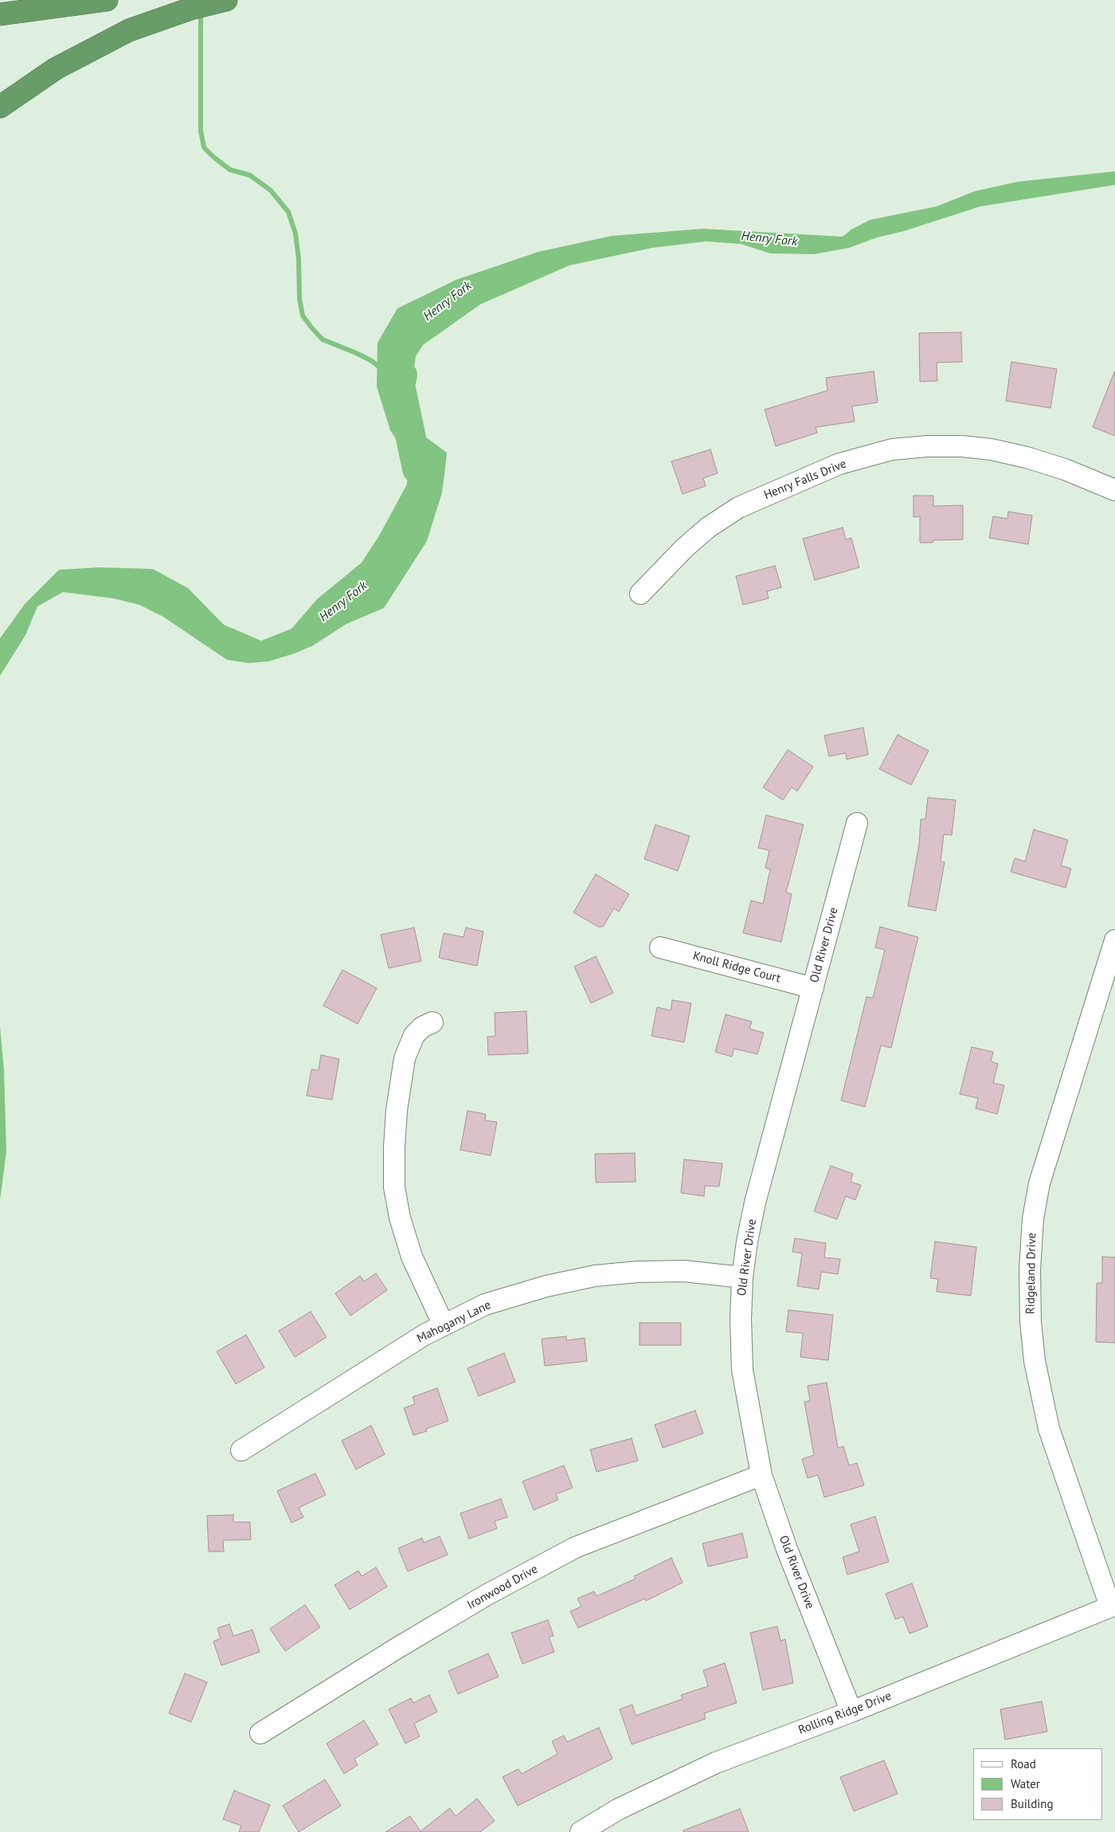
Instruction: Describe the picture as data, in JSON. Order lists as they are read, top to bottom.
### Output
{
  "streets": {
    "street": [
      "Henry Falls Drive",
      "Old River Drive",
      "Knoll Ridge Court",
      "Ridgeland Drive",
      "Mahogany Lane",
      "Ironwood Drive",
      "Rolling Ridge Drive"
    ]
  },
  "crossings": [
    ["Old River Drive", "Knoll Ridge Court"],
    ["Old River Drive", "Mahogany Lane"],
    ["Old River Drive", "Ironwood Drive"],
    ["Old River Drive", "Rolling Ridge Drive"],
    ["Ridgeland Drive", "Rolling Ridge Drive"]
  ],
  "water": ["Henry Fork"],
  "legend": ["Road", "Water", "Building"]
}
